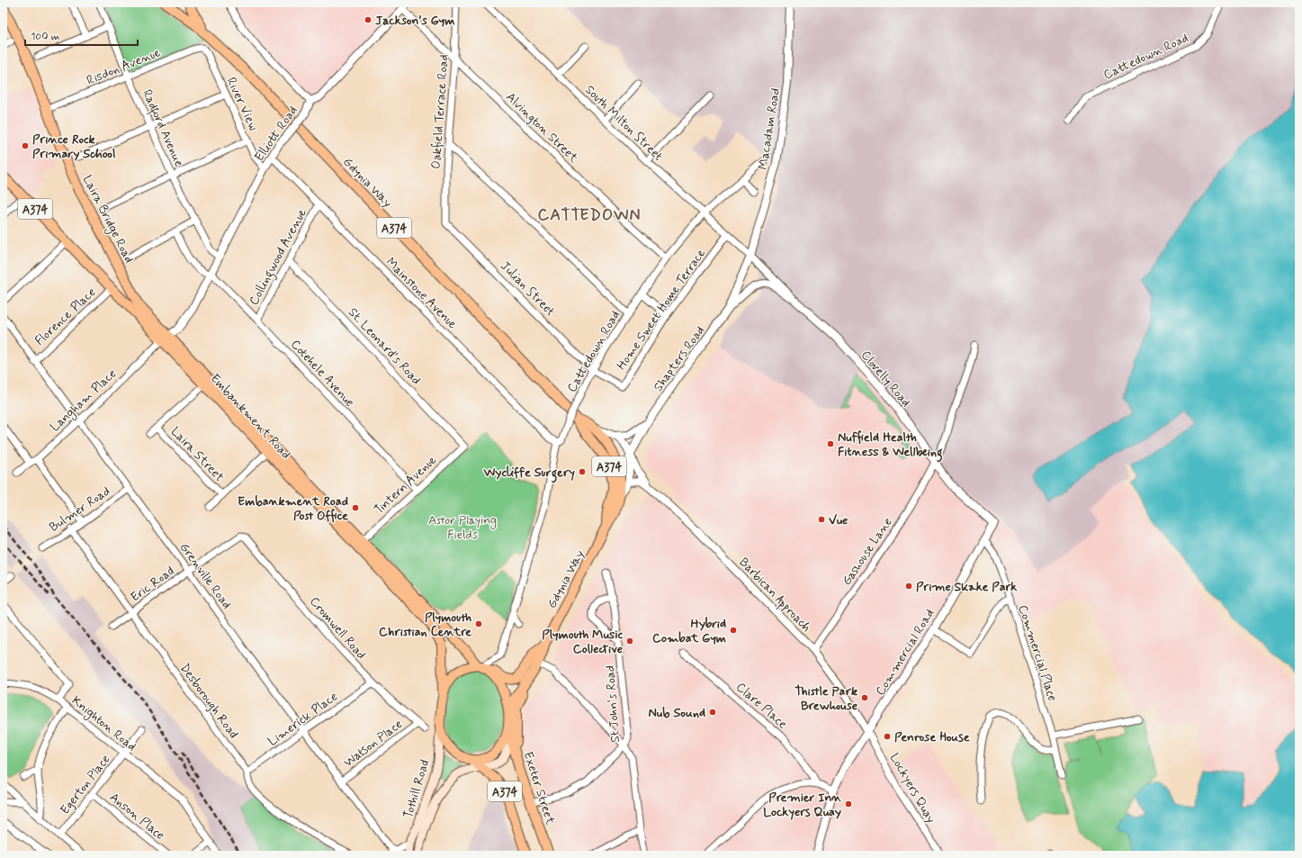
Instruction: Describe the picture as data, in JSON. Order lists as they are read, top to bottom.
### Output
{
  "streets": {
    "main road": [
      "Gdynia Way",
      "A374",
      "Laira Bridge Road",
      "Embankment Road",
      "Exeter Street",
      "Tothill Road"
    ],
    "street": [
      "Cattedown Road",
      "Risdon Avenue",
      "River View",
      "Oakfield Terrace Road",
      "South Milton Street",
      "Alvington Street",
      "Radford Avenue",
      "Macadam Road",
      "Elliott Road",
      "Collingwood Avenue",
      "Julian Street",
      "Mainstone Avenue",
      "Home Sweet Home Terrace",
      "Florence Place",
      "St. Leonard's Road",
      "Shapters Road",
      "Cotehele Avenue",
      "Clovelly Road",
      "Langham Place",
      "Laira Street",
      "Tintern Avenue",
      "Bulmer Road",
      "Gashouse Lane",
      "Grenville Road",
      "Eric Road",
      "Barbican Approach",
      "Cromwell Road",
      "Commercial Road",
      "Commercial Place",
      "Desborough Road",
      "St John's Road",
      "Clare Place",
      "Limerick Place",
      "Knighton Road",
      "Watson Place",
      "Egerton Place",
      "Lockyers Quay",
      "Anson Place"
    ]
  },
  "crossings": [
    ["Cattedown Road", "South Milton Street"],
    ["Cattedown Road", "Alvington Street"],
    ["Cattedown Road", "Gdynia Way"],
    ["Cattedown Road", "A374"],
    ["Cattedown Road", "Julian Street"],
    ["Cattedown Road", "Mainstone Avenue"],
    ["Cattedown Road", "Home Sweet Home Terrace"],
    ["Cattedown Road", "Embankment Road"],
    ["Cattedown Road", "Exeter Street"],
    ["Cattedown Road", "Tothill Road"],
    ["Risdon Avenue", "River View"],
    ["Risdon Avenue", "Radford Avenue"],
    ["River View", "Elliott Road"],
    ["Oakfield Terrace Road", "Alvington Street"],
    ["Oakfield Terrace Road", "Julian Street"],
    ["South Milton Street", "Macadam Road"],
    ["South Milton Street", "Home Sweet Home Terrace"],
    ["South Milton Street", "Shapters Road"],
    ["South Milton Street", "Clovelly Road"],
    ["Alvington Street", "Elliott Road"],
    ["Radford Avenue", "Elliott Road"],
    ["Macadam Road", "Shapters Road"],
    ["Macadam Road", "Clovelly Road"],
    ["Elliott Road", "Mainstone Avenue"],
    ["Elliott Road", "Cotehele Avenue"],
    ["Elliott Road", "Langham Place"],
    ["Elliott Road", "Embankment Road"],
    ["Gdynia Way", "A374"],
    ["Gdynia Way", "Embankment Road"],
    ["Gdynia Way", "Barbican Approach"],
    ["Gdynia Way", "Exeter Street"],
    ["Gdynia Way", "Tothill Road"],
    ["A374", "Laira Bridge Road"],
    ["A374", "Embankment Road"],
    ["A374", "Exeter Street"],
    ["A374", "Tothill Road"],
    ["Laira Bridge Road", "Embankment Road"],
    ["Collingwood Avenue", "Mainstone Avenue"],
    ["Collingwood Avenue", "St. Leonard's Road"],
    ["Collingwood Avenue", "Cotehele Avenue"],
    ["Julian Street", "Home Sweet Home Terrace"],
    ["Florence Place", "Embankment Road"],
    ["Florence Place", "Grenville Road"],
    ["St. Leonard's Road", "Tintern Avenue"],
    ["Shapters Road", "Clovelly Road"],
    ["Shapters Road", "Barbican Approach"],
    ["Cotehele Avenue", "Tintern Avenue"],
    ["Clovelly Road", "Gashouse Lane"],
    ["Clovelly Road", "Commercial Road"],
    ["Langham Place", "Embankment Road"],
    ["Langham Place", "Grenville Road"],
    ["Embankment Road", "Tintern Avenue"],
    ["Embankment Road", "Exeter Street"],
    ["Embankment Road", "Tothill Road"],
    ["Bulmer Road", "Grenville Road"],
    ["Bulmer Road", "Desborough Road"],
    ["Gashouse Lane", "Barbican Approach"],
    ["Grenville Road", "Eric Road"],
    ["Grenville Road", "Limerick Place"],
    ["Grenville Road", "Watson Place"],
    ["Eric Road", "Cromwell Road"],
    ["Eric Road", "Desborough Road"],
    ["Barbican Approach", "Commercial Road"],
    ["Barbican Approach", "Lockyers Quay"],
    ["Cromwell Road", "Limerick Place"],
    ["Cromwell Road", "Watson Place"],
    ["Commercial Road", "Commercial Place"],
    ["Commercial Road", "Lockyers Quay"],
    ["Desborough Road", "Limerick Place"],
    ["Knighton Road", "Egerton Place"],
    ["Egerton Place", "Anson Place"],
    ["Exeter Street", "Tothill Road"]
  ],
  "districts": ["CATTEDOWN"],
  "parks": ["Astor Playing Fields"],
  "places": [
    "Jackson's Gym",
    "Prince Rock Primary School",
    "Nuffield Health Fitness & Wellbeing",
    "Wycliffe Surgery",
    "Embankment Road Post Office",
    "Vue",
    "Prime Skake Park",
    "Plymouth Christian Centre",
    "Hybrid Combat Gym",
    "Plymouth Music Collective",
    "Thistle Park Brewhouse",
    "Nub Sound",
    "Penrose House",
    "Premier Inn Lockyers Quay"
  ],
  "scale_bar": "100 m"
}
